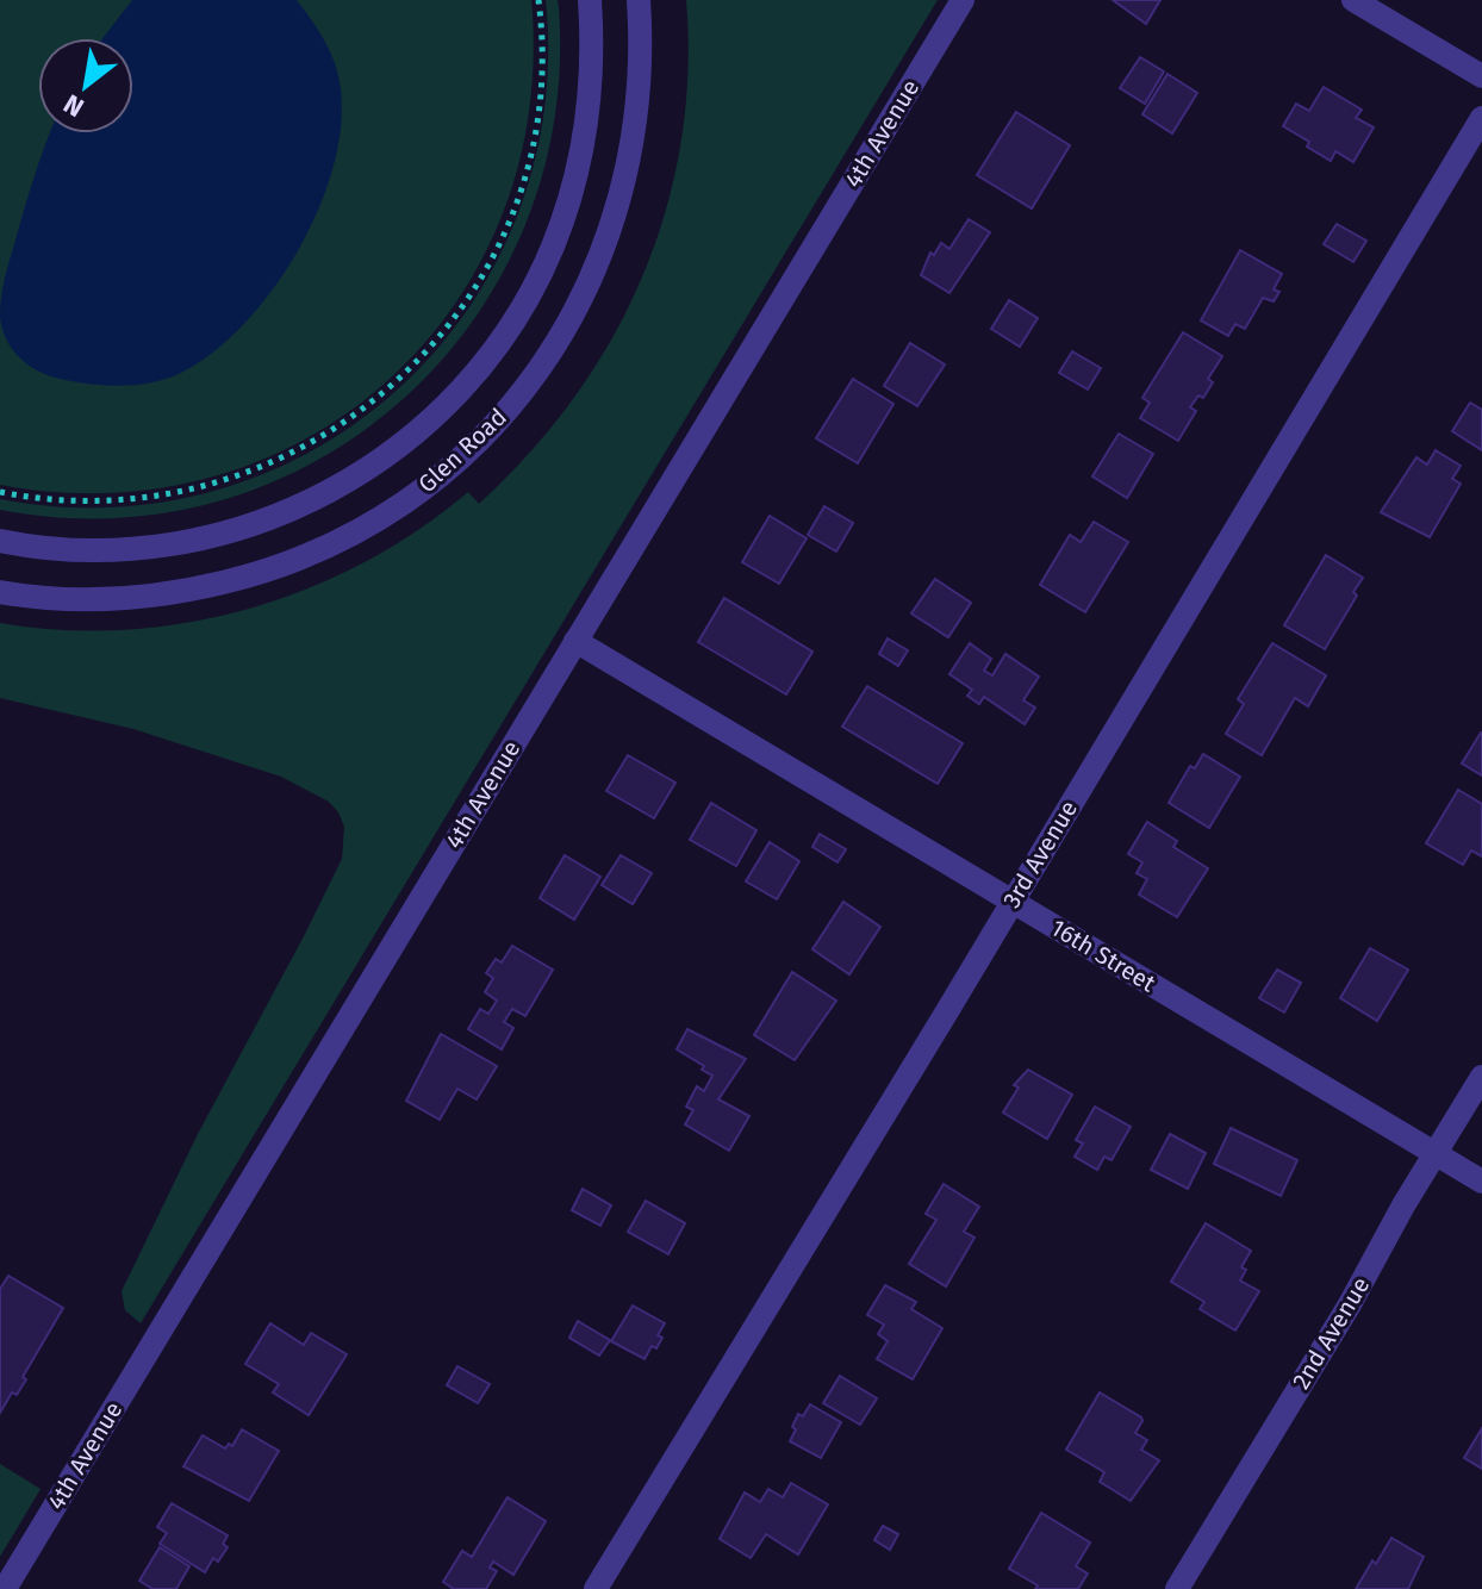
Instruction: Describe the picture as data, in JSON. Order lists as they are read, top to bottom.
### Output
{
  "streets": {
    "street": [
      "4th Avenue",
      "Glen Road",
      "3rd Avenue",
      "16th Street",
      "2nd Avenue"
    ]
  },
  "crossings": [
    ["4th Avenue", "16th Street"],
    ["3rd Avenue", "16th Street"],
    ["16th Street", "2nd Avenue"]
  ],
  "north": "bottom left"
}
